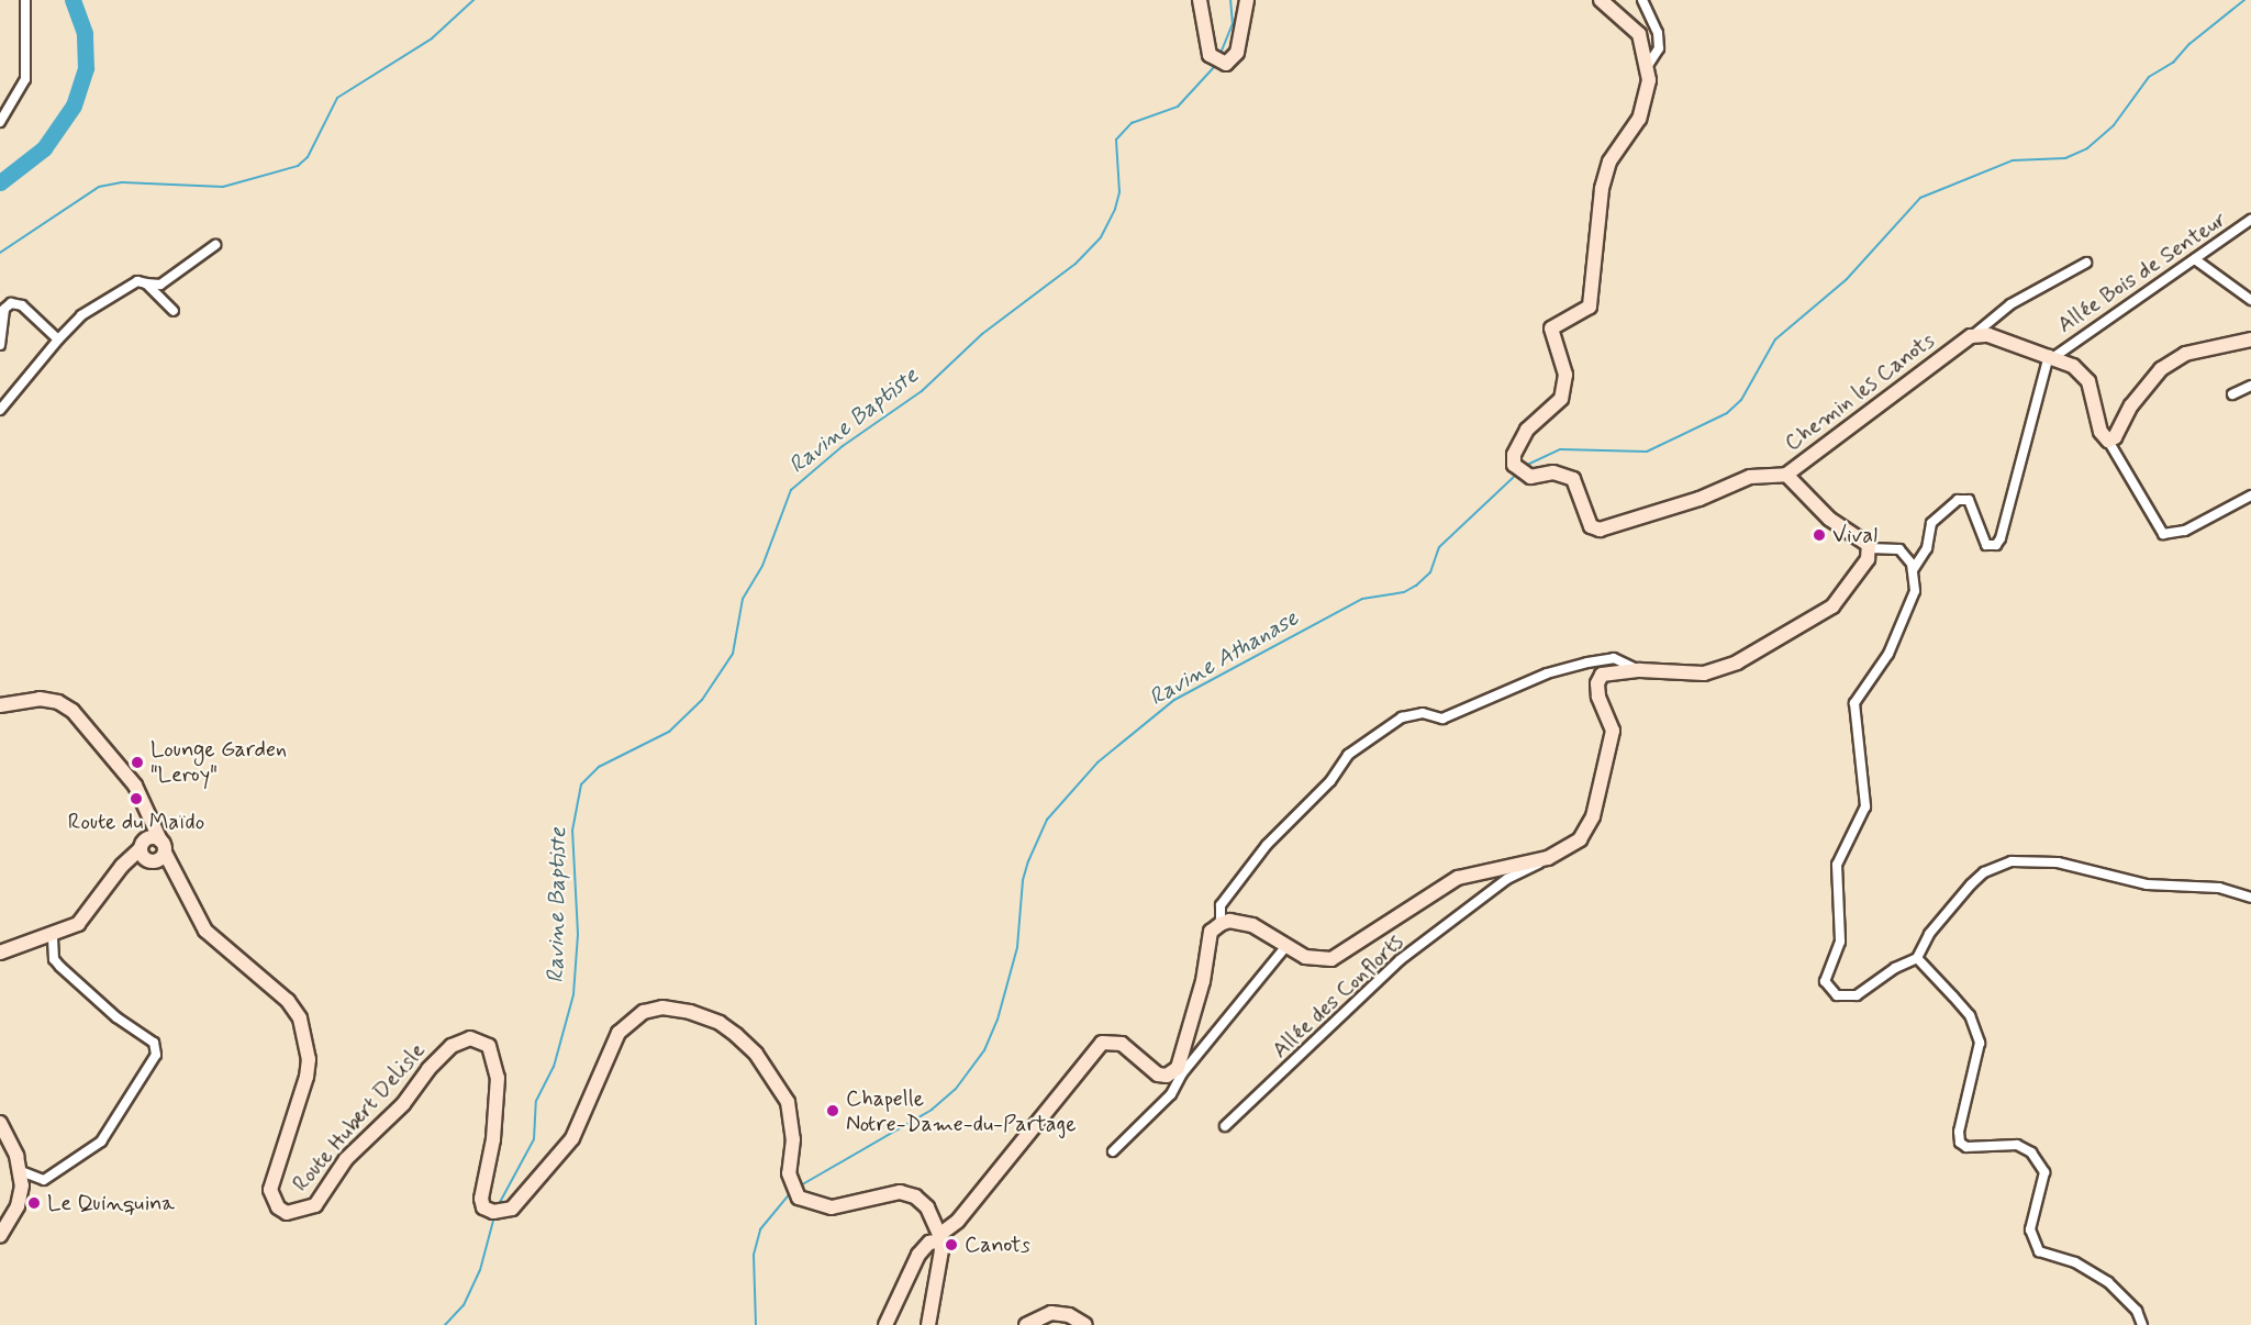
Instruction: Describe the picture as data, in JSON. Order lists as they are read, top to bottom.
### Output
{
  "streets": {
    "street": [
      "Allée Bois de Senteur",
      "Chemin les Canots",
      "Allée des Conflorts",
      "Route Hubert Delisle"
    ]
  },
  "water": ["Ravine Baptiste", "Ravine Athanase"],
  "places": [
    "Vival",
    "Lounge Garden \"Leroy\"",
    "Route du Maïdo",
    "Chapelle Notre-Dame-du-Partage",
    "Le Quinquina",
    "Canots"
  ]
}
